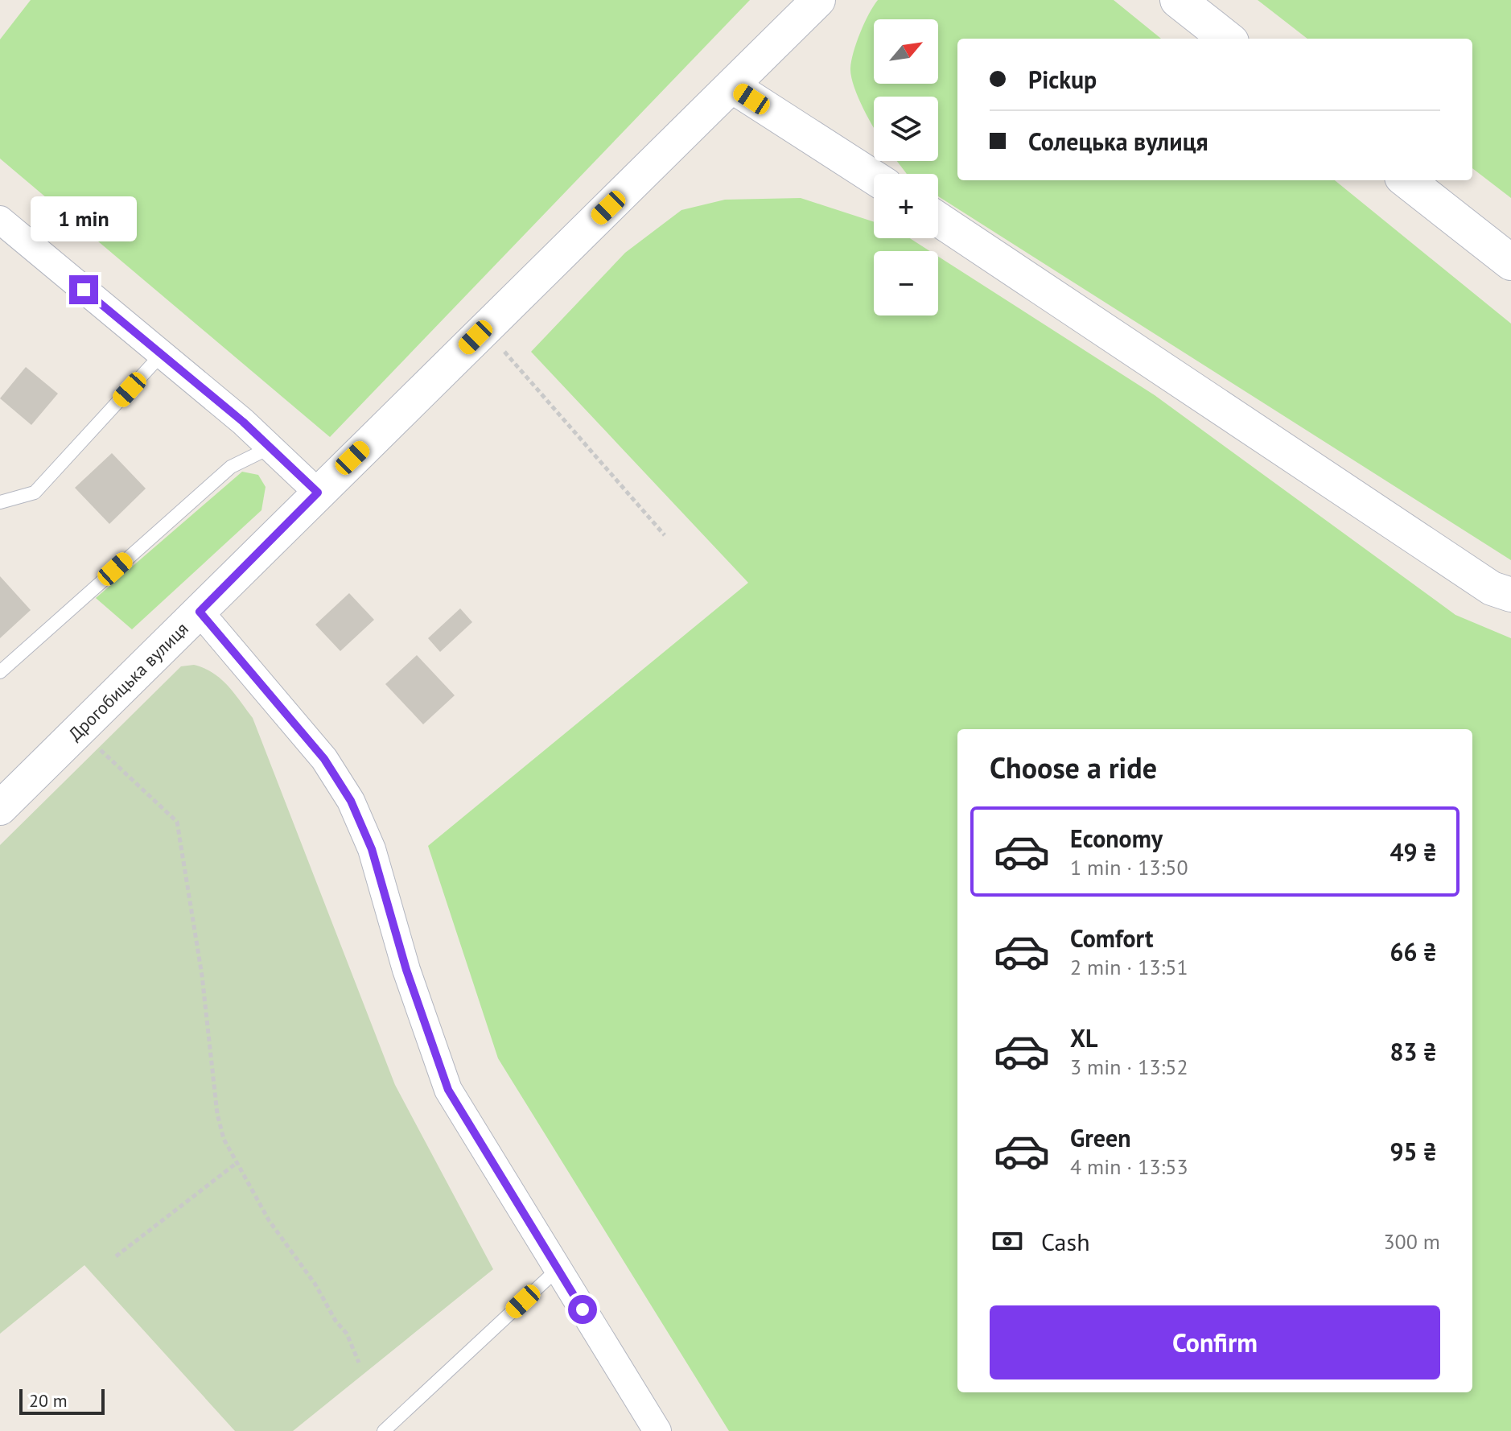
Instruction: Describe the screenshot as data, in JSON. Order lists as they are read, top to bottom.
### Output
{
  "streets": {
    "street": ["Дрогобицька вулиця"]
  },
  "scale_bar": "20 m",
  "north": "top right",
  "page": {
    "map_buttons": ["+", "−"],
    "banner": ["Pickup", "Солецька вулиця"],
    "bubble": "1 min",
    "heading": "Choose a ride",
    "list": [
      {
        "name": "Economy",
        "note": "1 min · 13:50",
        "value": "49 ₴"
      },
      {
        "name": "Comfort",
        "note": "2 min · 13:51",
        "value": "66 ₴"
      },
      {
        "name": "XL",
        "note": "3 min · 13:52",
        "value": "83 ₴"
      },
      {
        "name": "Green",
        "note": "4 min · 13:53",
        "value": "95 ₴"
      }
    ],
    "pay": ["Cash", "300 m"],
    "buttons": "Confirm",
    "scale": "20 m"
  }
}
